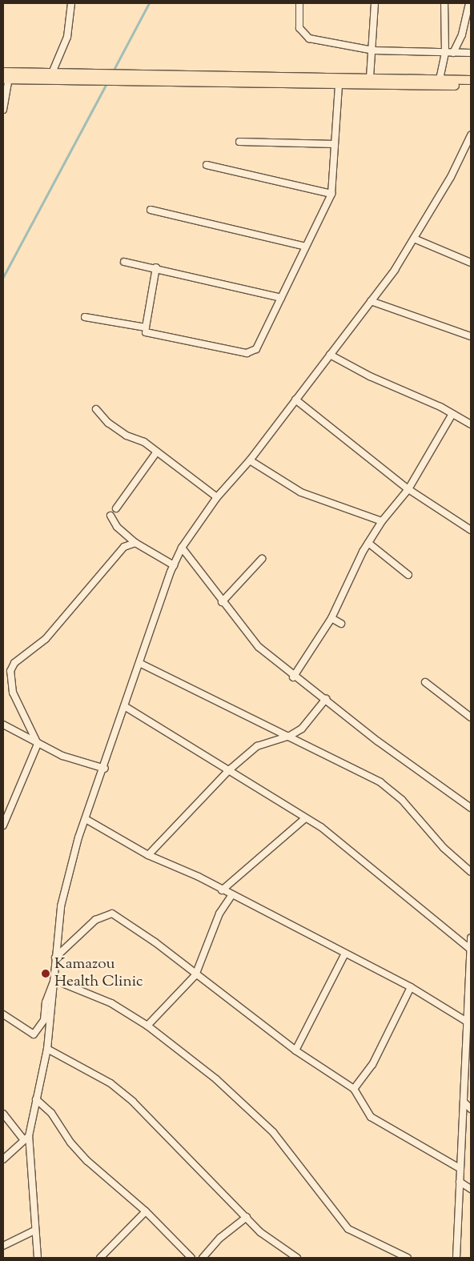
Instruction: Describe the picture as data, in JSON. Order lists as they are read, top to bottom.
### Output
{
  "places": ["Kamazou Health Clinic"]
}
